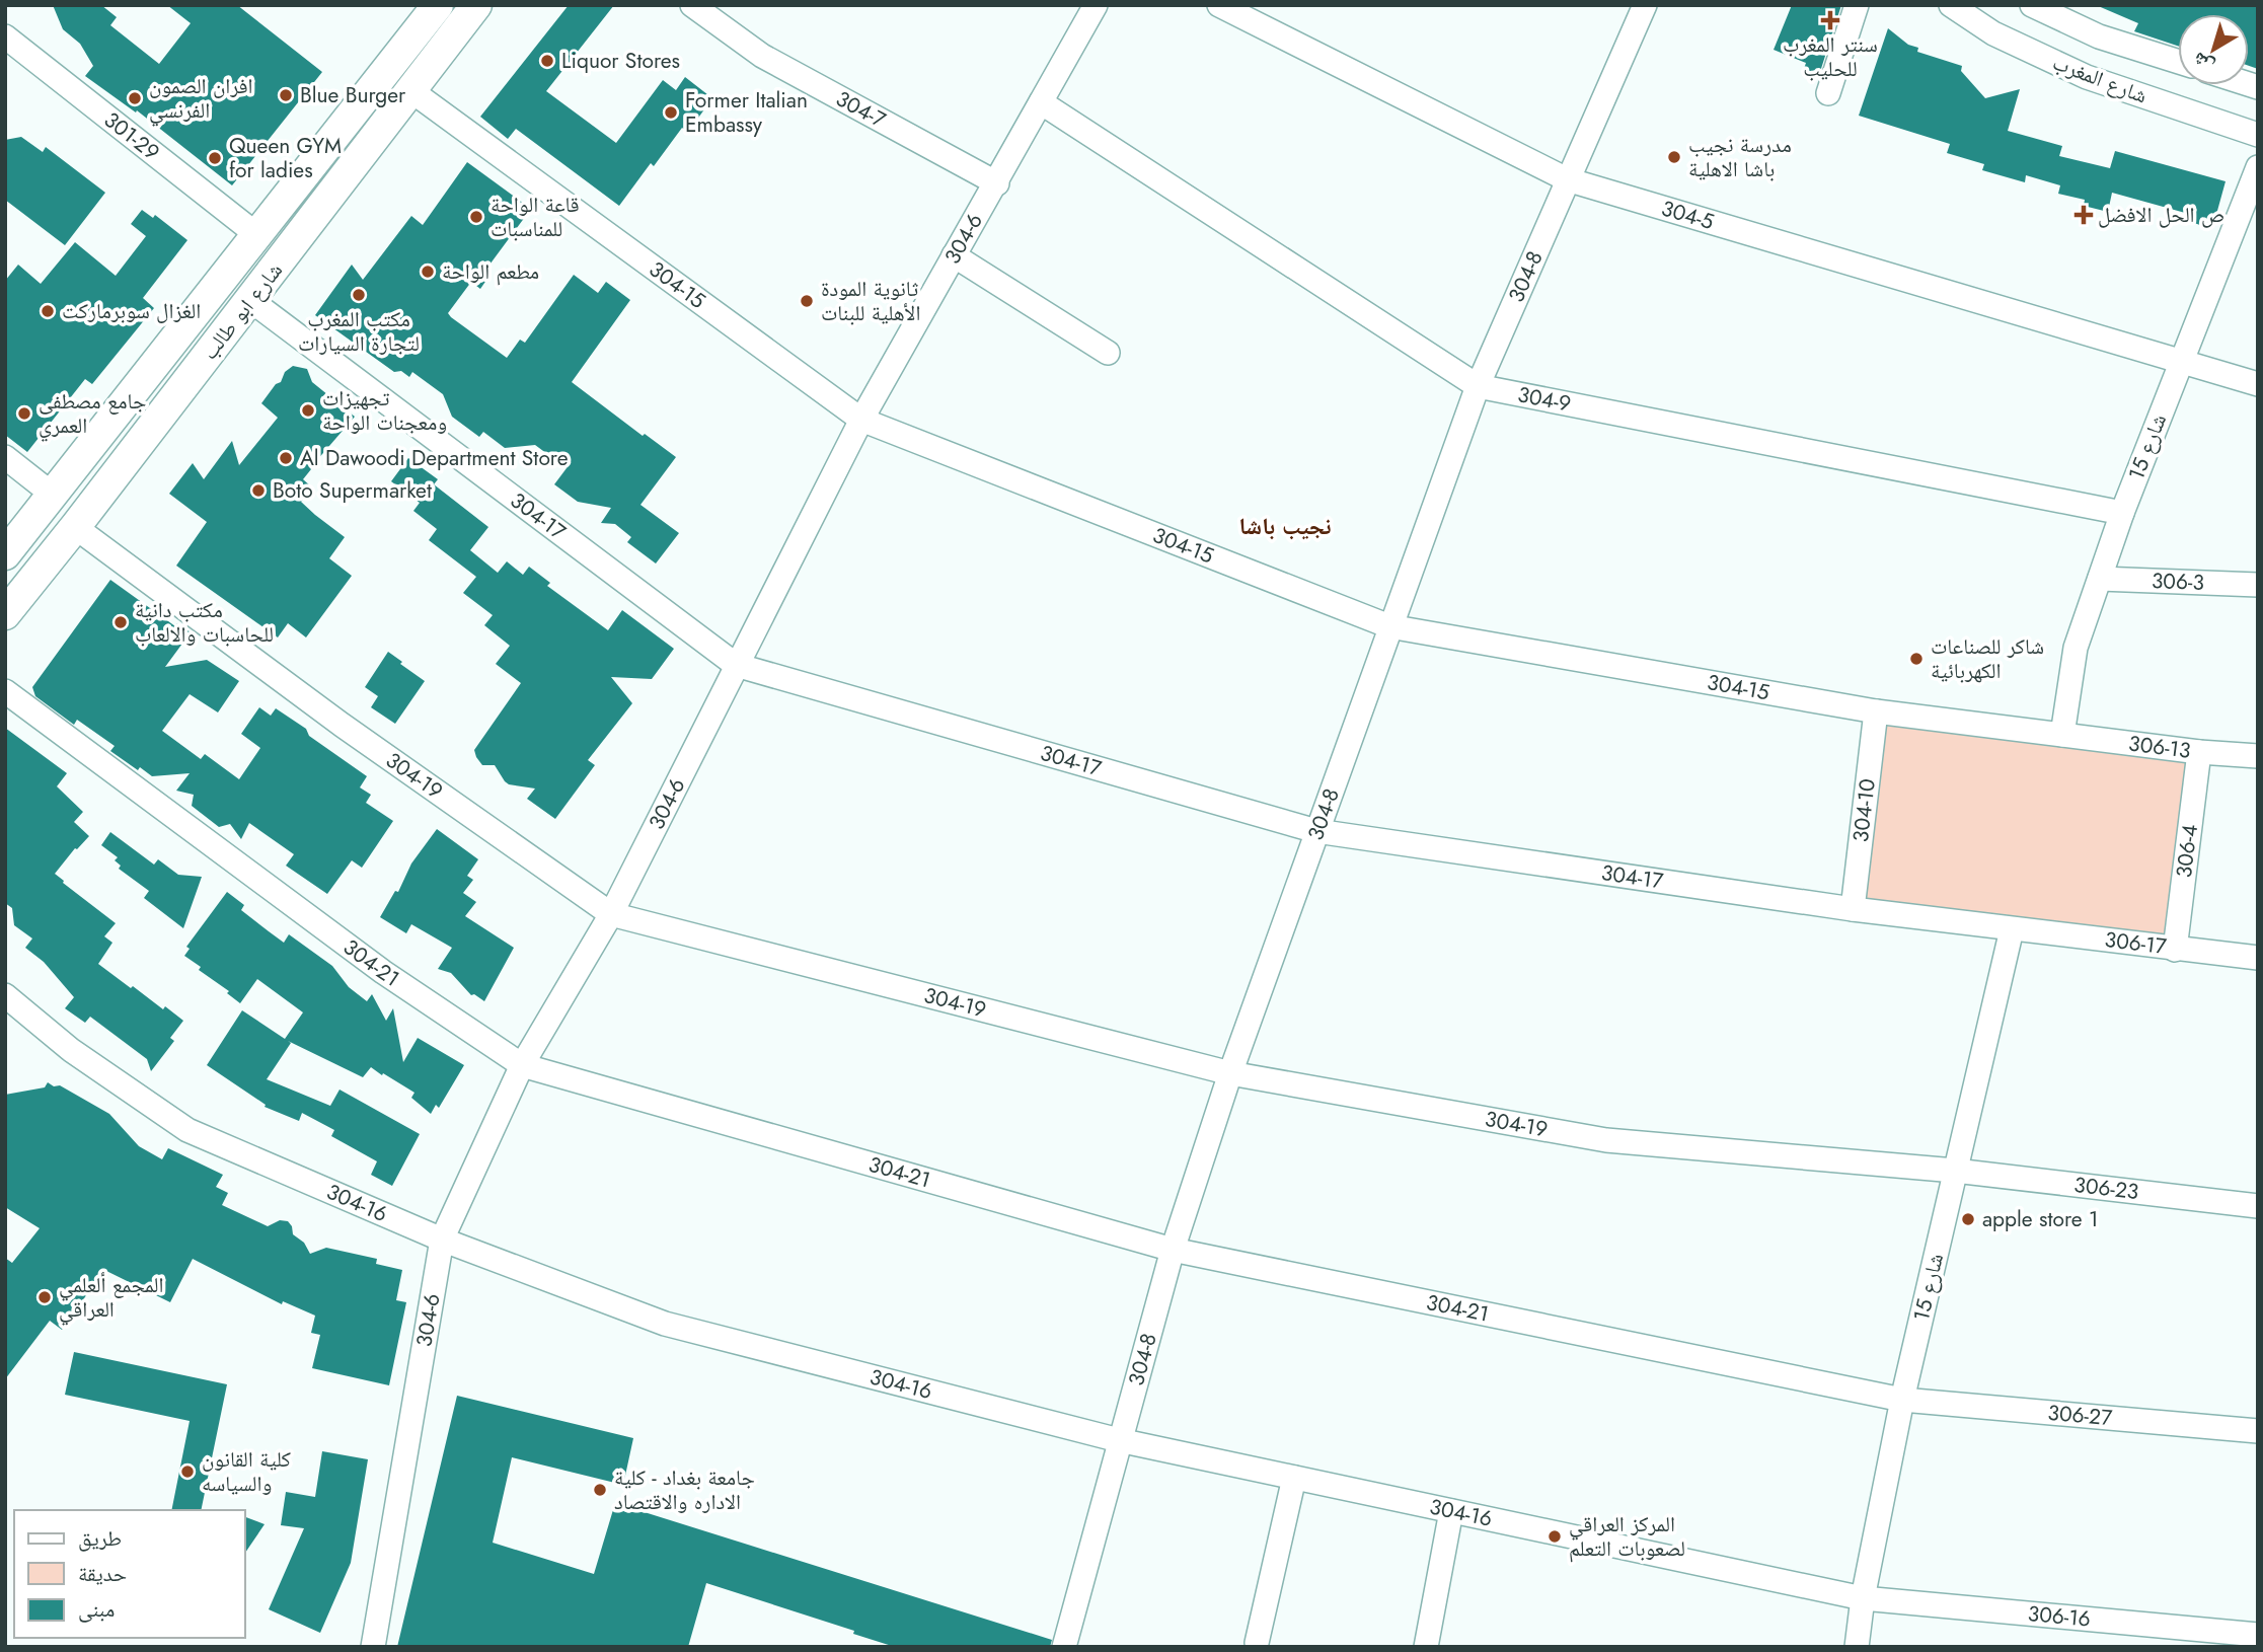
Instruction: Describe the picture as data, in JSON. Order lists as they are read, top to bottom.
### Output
{
  "streets": {
    "main road": ["شارع ابو طالب"],
    "street": [
      "شارع المغرب",
      "304-7",
      "301-29",
      "304-5",
      "304-6",
      "304-8",
      "304-15",
      "304-9",
      "شارع 15",
      "304-17",
      "306-3",
      "306-13",
      "304-19",
      "304-10",
      "306-4",
      "306-17",
      "304-21",
      "306-23",
      "304-16",
      "306-27",
      "306-16"
    ]
  },
  "crossings": [
    ["304-7", "304-6"],
    ["301-29", "شارع ابو طالب"],
    ["304-5", "304-8"],
    ["304-5", "شارع 15"],
    ["304-6", "304-15"],
    ["304-6", "304-9"],
    ["304-6", "304-17"],
    ["304-6", "304-19"],
    ["304-6", "304-21"],
    ["304-6", "304-16"],
    ["304-8", "304-15"],
    ["304-8", "304-9"],
    ["304-8", "304-17"],
    ["304-8", "304-19"],
    ["304-8", "304-21"],
    ["304-8", "304-16"],
    ["304-15", "شارع ابو طالب"],
    ["304-15", "شارع 15"],
    ["304-15", "306-13"],
    ["304-15", "304-10"],
    ["شارع ابو طالب", "304-17"],
    ["شارع ابو طالب", "304-19"],
    ["304-9", "شارع 15"],
    ["شارع 15", "304-17"],
    ["شارع 15", "306-3"],
    ["شارع 15", "306-13"],
    ["شارع 15", "304-19"],
    ["شارع 15", "306-17"],
    ["شارع 15", "304-21"],
    ["شارع 15", "306-23"],
    ["شارع 15", "304-16"],
    ["شارع 15", "306-27"],
    ["شارع 15", "306-16"],
    ["304-17", "304-10"],
    ["304-17", "306-17"],
    ["306-13", "306-4"],
    ["304-19", "306-23"],
    ["306-4", "306-17"],
    ["304-21", "306-27"],
    ["304-16", "306-16"]
  ],
  "districts": ["نجيب باشا"],
  "places": {
    "health": ["سنتر المغرب للحليب", "ص الحل الافضل"],
    "other": [
      "Liquor Stores",
      "Blue Burger",
      "افران الصمون الفرنسي",
      "Former Italian Embassy",
      "مدرسة نجيب باشا الاهلية",
      "Queen GYM for ladies",
      "قاعة الواحة للمناسبات",
      "مطعم الواحة",
      "مكتب المغرب لتجارة السيارات",
      "ثانوية المودة الأهلية للبنات",
      "الغزال سوبرماركت",
      "تجهيزات ومعجنات الواحة",
      "جامع مصطفى العمري",
      "Al Dawoodi Department Store",
      "Boto Supermarket",
      "مكتب دانية للحاسبات والالعاب",
      "شاكر للصناعات الكهربائية",
      "apple store 1",
      "المجمع ألعلمي العراقي",
      "كلية القانون والسياسه",
      "جامعة بغداد - كلية الاداره والاقتصاد",
      "المركز العراقي لصعوبات التعلم"
    ]
  },
  "legend": ["طريق", "حديقة", "مبنى"],
  "north": "bottom left"
}
